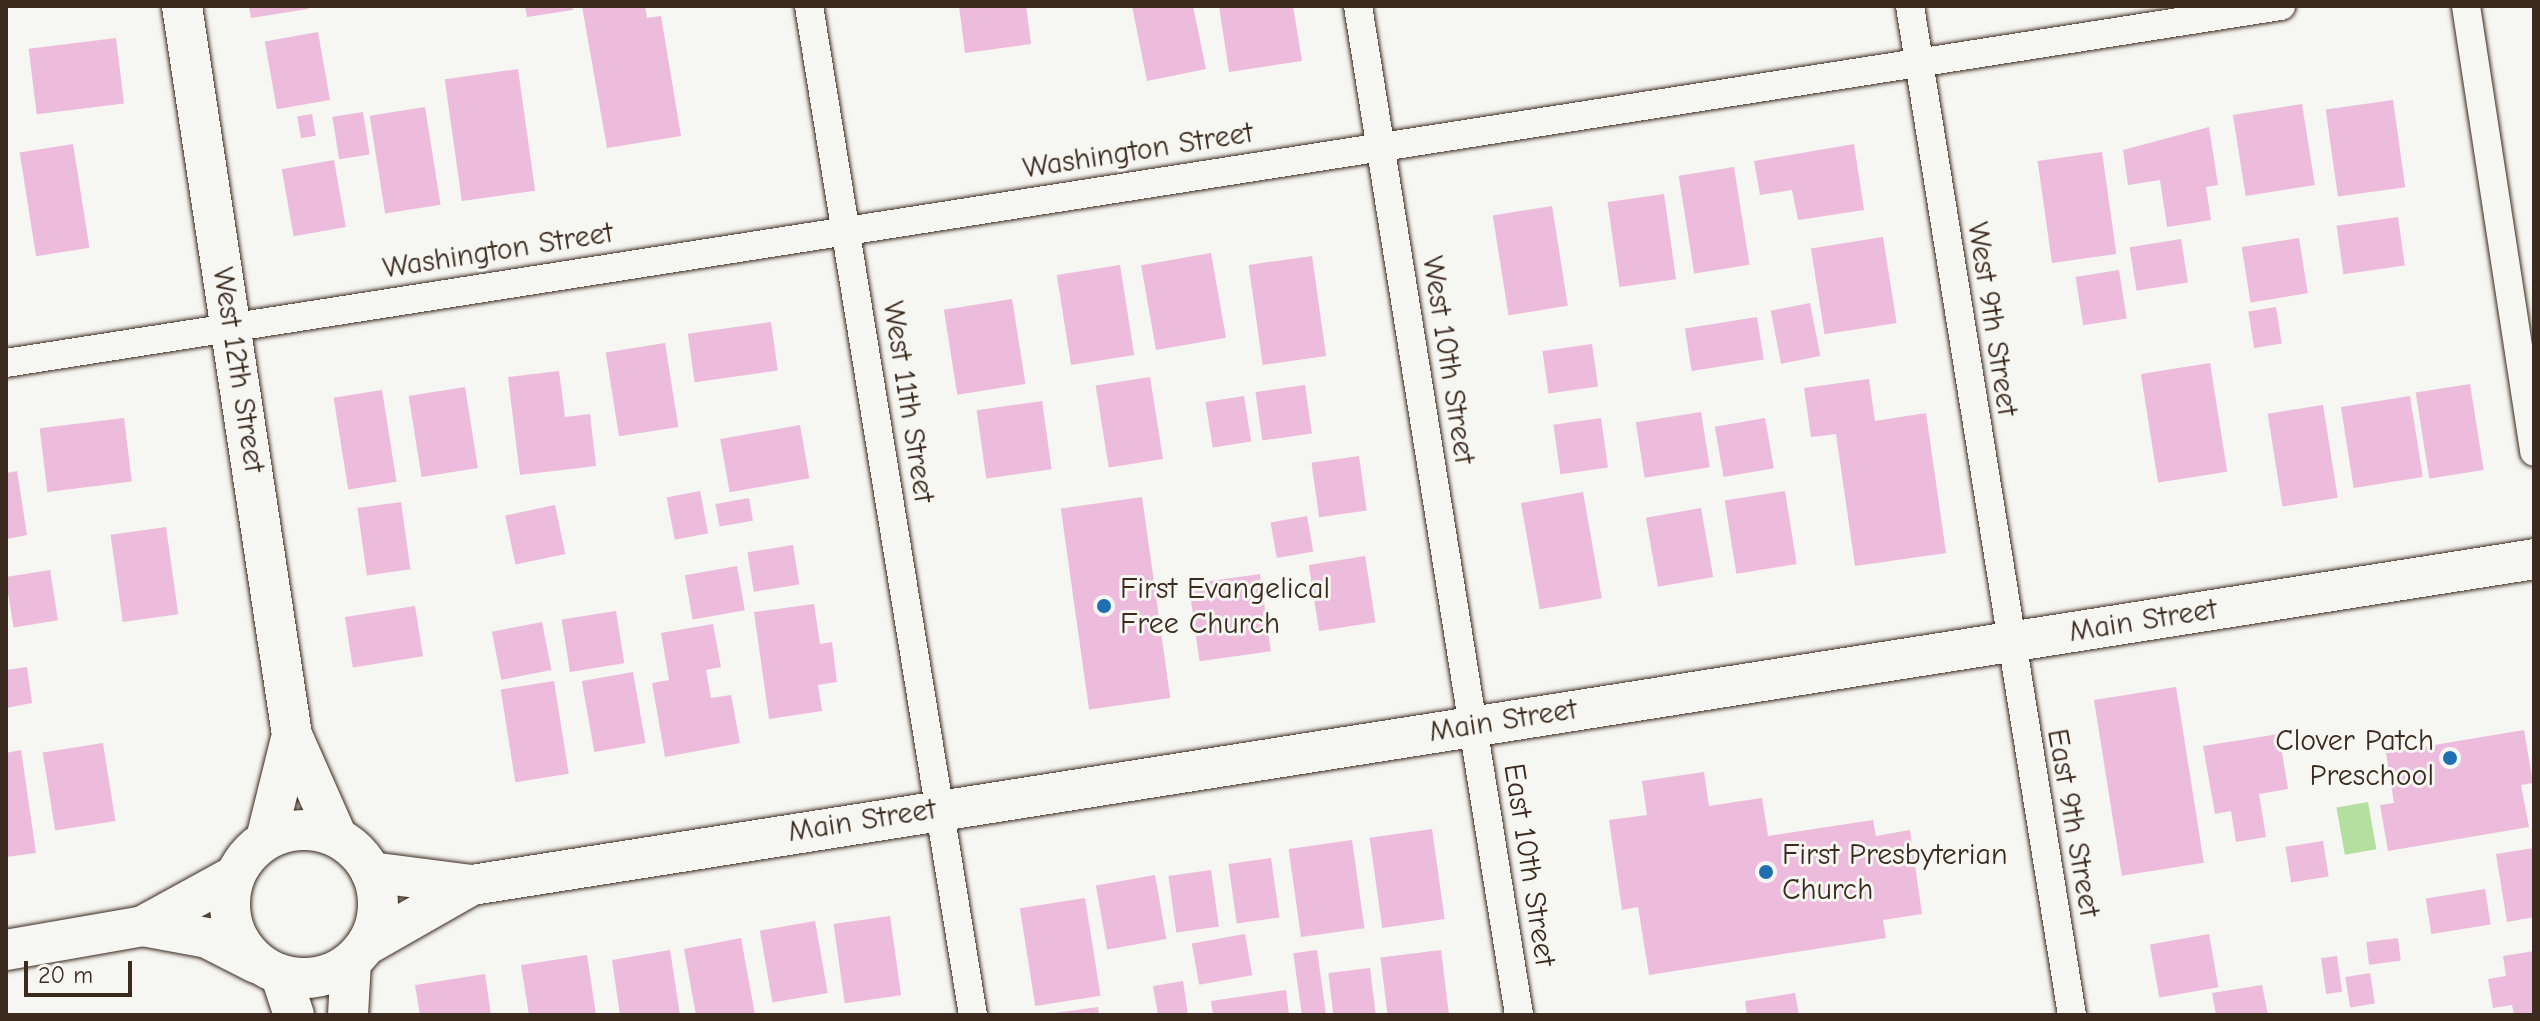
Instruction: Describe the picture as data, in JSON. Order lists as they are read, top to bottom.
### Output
{
  "streets": {
    "main road": ["West 12th Street", "Main Street"],
    "street": [
      "Washington Street",
      "West 9th Street",
      "West 10th Street",
      "West 11th Street",
      "East 9th Street",
      "East 10th Street"
    ]
  },
  "crossings": [
    ["Washington Street", "West 9th Street"],
    ["Washington Street", "West 10th Street"],
    ["Washington Street", "West 12th Street"],
    ["Washington Street", "West 11th Street"],
    ["West 9th Street", "Main Street"],
    ["West 9th Street", "East 9th Street"],
    ["West 10th Street", "Main Street"],
    ["West 10th Street", "East 10th Street"],
    ["West 12th Street", "Main Street"],
    ["West 11th Street", "Main Street"],
    ["Main Street", "East 9th Street"],
    ["Main Street", "East 10th Street"]
  ],
  "places": ["First Evangelical Free Church", "Clover Patch Preschool", "First Presbyterian Church"],
  "scale_bar": "20 m"
}
